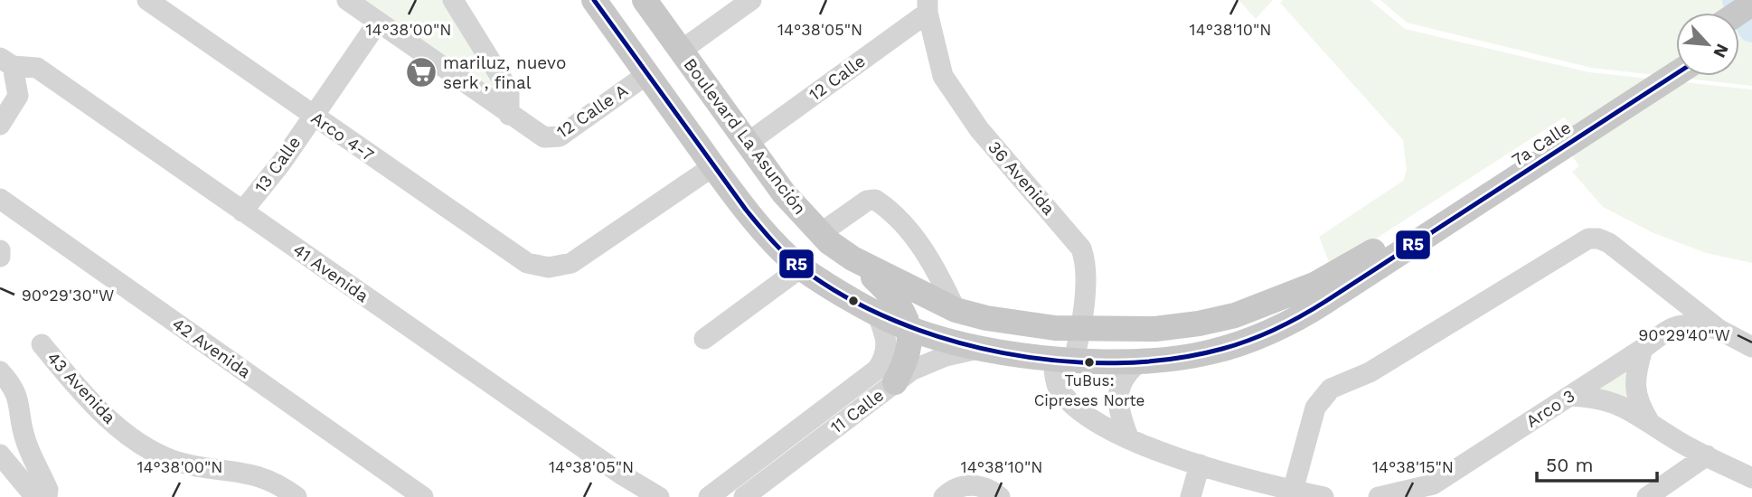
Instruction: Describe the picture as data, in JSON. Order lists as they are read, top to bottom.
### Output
{
  "streets": {
    "main road": ["Boulevard La Asunción", "7a Calle"],
    "street": [
      "12 Calle",
      "12 Calle A",
      "Arco 4-7",
      "13 Calle",
      "36 Avenida",
      "41 Avenida",
      "42 Avenida",
      "43 Avenida",
      "Arco 3",
      "11 Calle"
    ]
  },
  "crossings": [
    ["12 Calle", "Boulevard La Asunción"],
    ["12 Calle", "36 Avenida"],
    ["Arco 4-7", "13 Calle"],
    ["Boulevard La Asunción", "7a Calle"],
    ["Boulevard La Asunción", "36 Avenida"],
    ["13 Calle", "41 Avenida"]
  ],
  "places": {
    "supermarket": ["mariluz, nuevo serk , final"],
    "other": ["TuBus: Cipreses Norte"]
  },
  "lines": ["transit line R5"],
  "scale_bar": "50 m",
  "north": "bottom right",
  "coordinates": [
    "14°38'10\"N",
    "14°38'00\"N",
    "14°38'05\"N",
    "90°29'30\"W",
    "90°29'40\"W",
    "14°38'15\"N"
  ]
}
